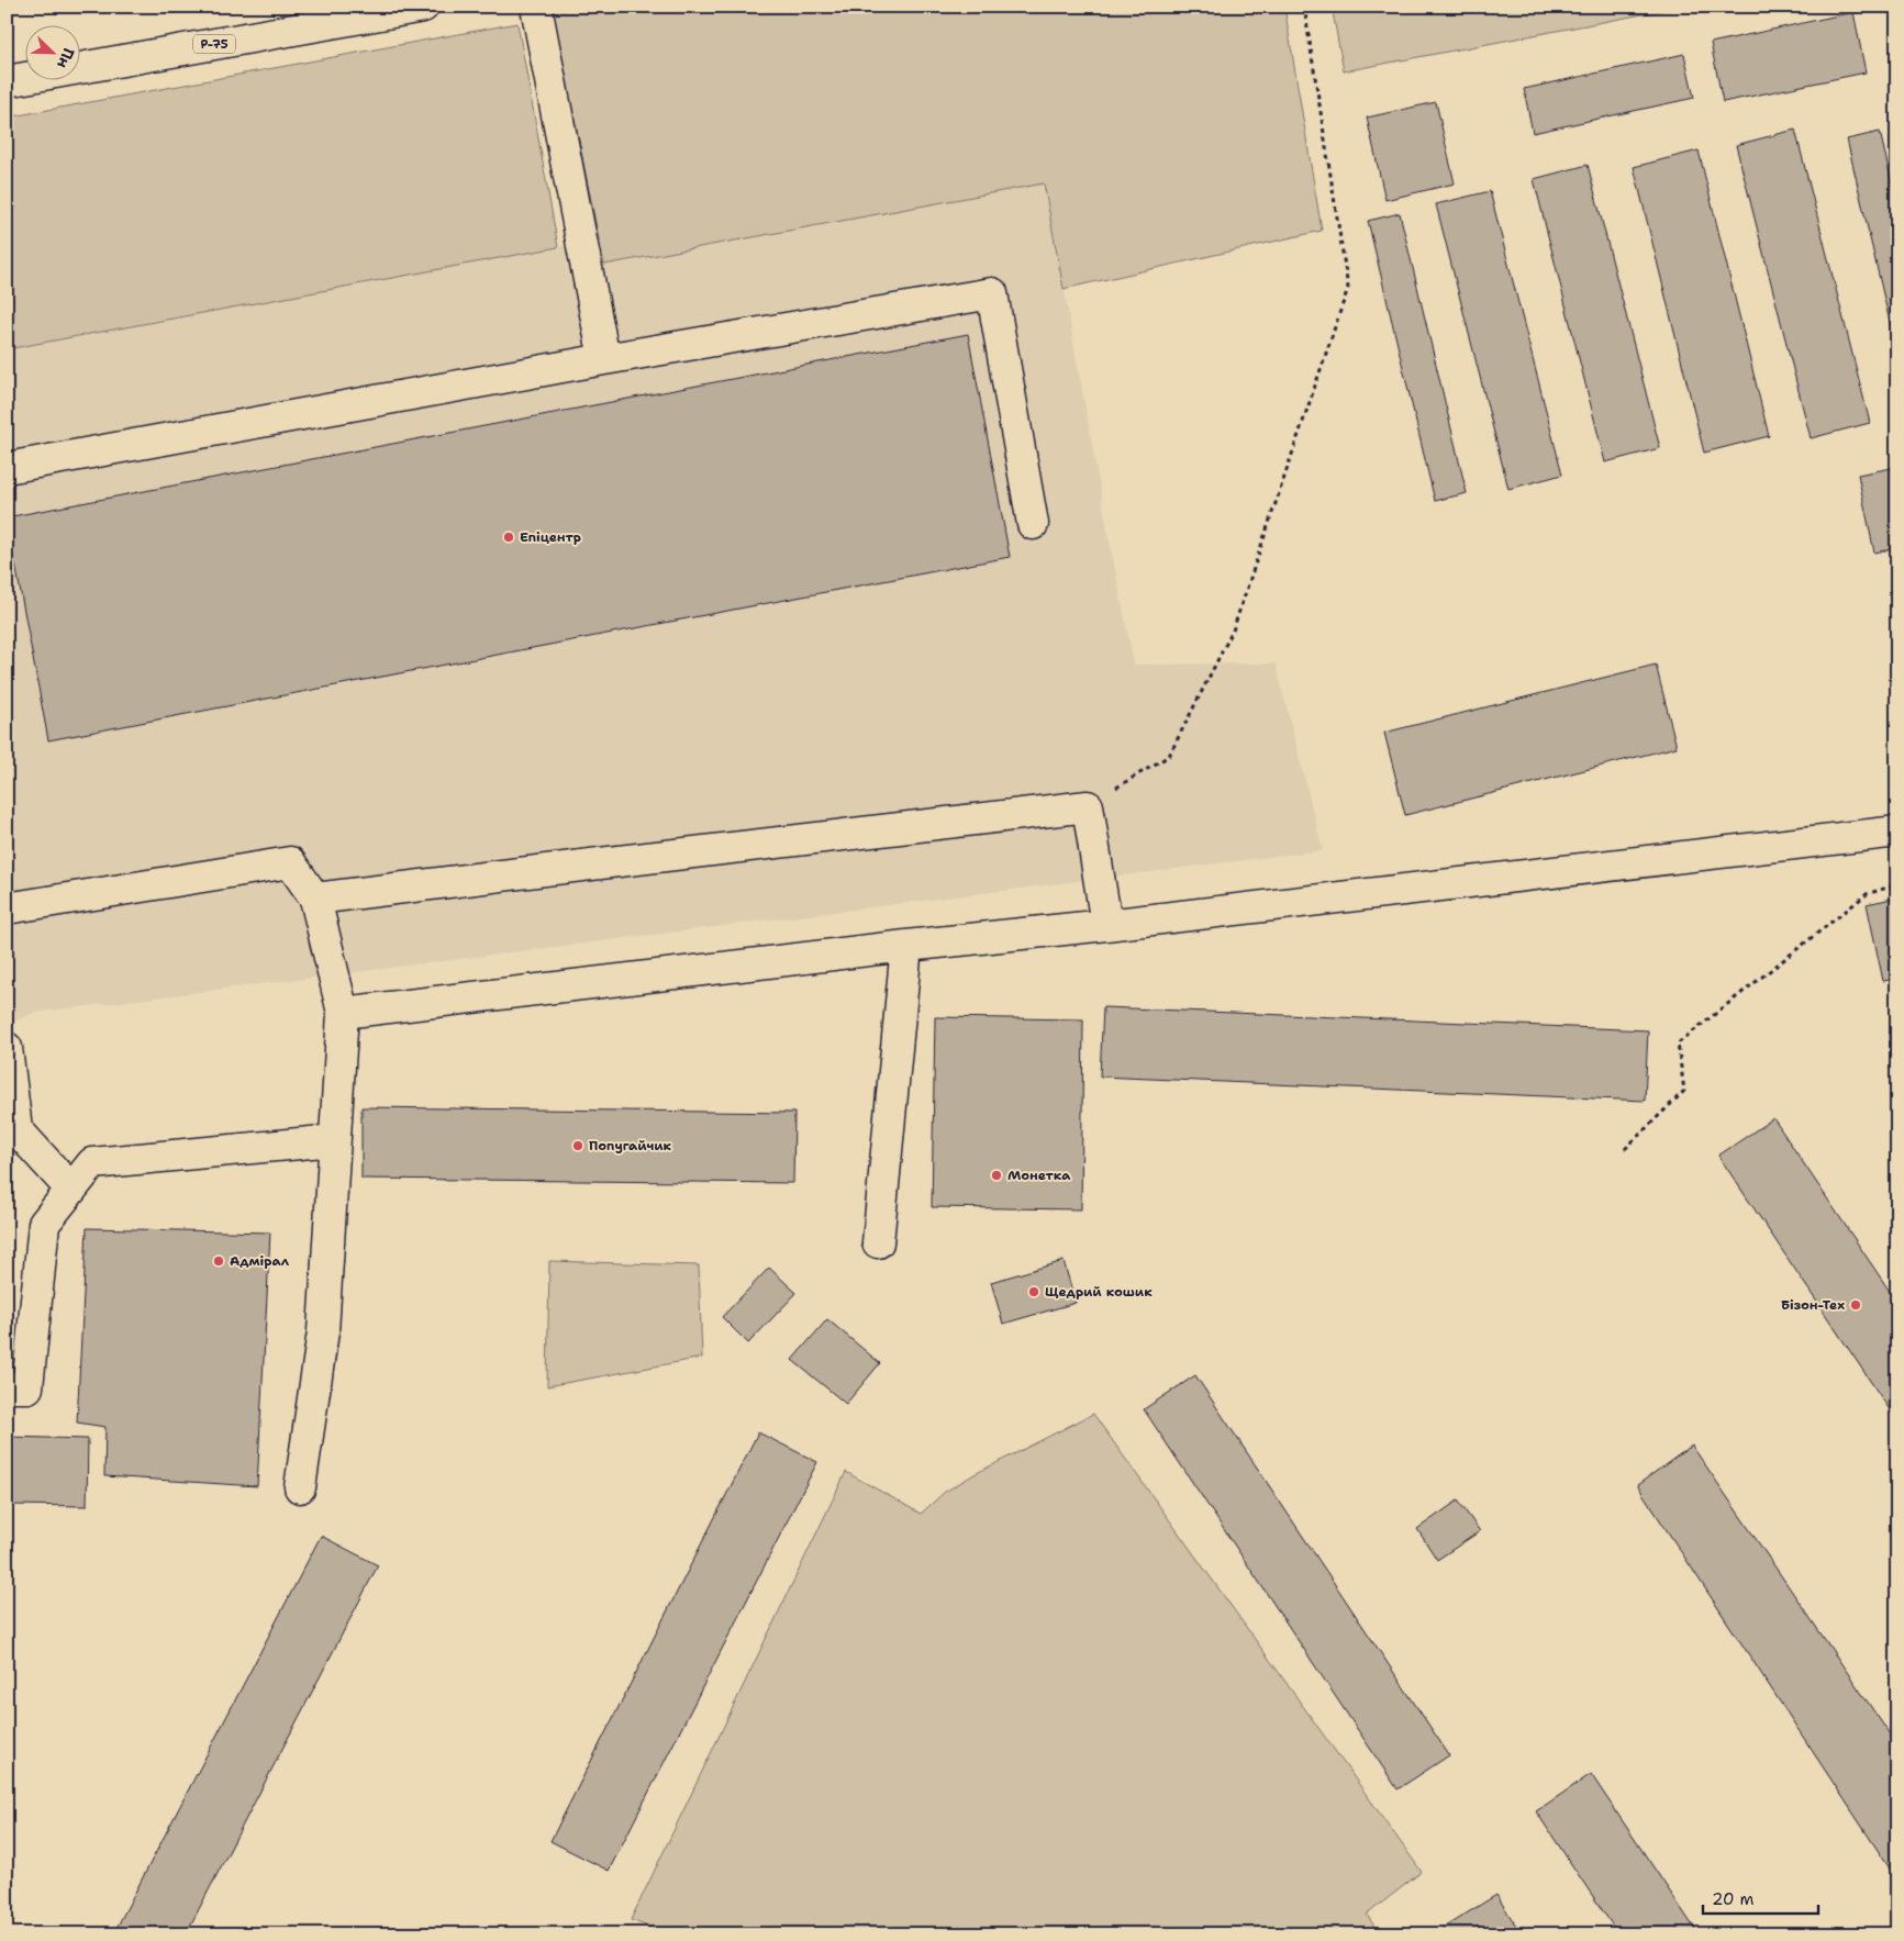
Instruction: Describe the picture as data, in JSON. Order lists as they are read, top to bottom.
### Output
{
  "streets": {
    "street": ["Р-75"]
  },
  "places": [
    "Епіцентр",
    "Попугайчик",
    "Монетка",
    "Адмірал",
    "Щедрий кошик",
    "Бізон-Тех"
  ],
  "scale_bar": "20 m",
  "north": "bottom right"
}
